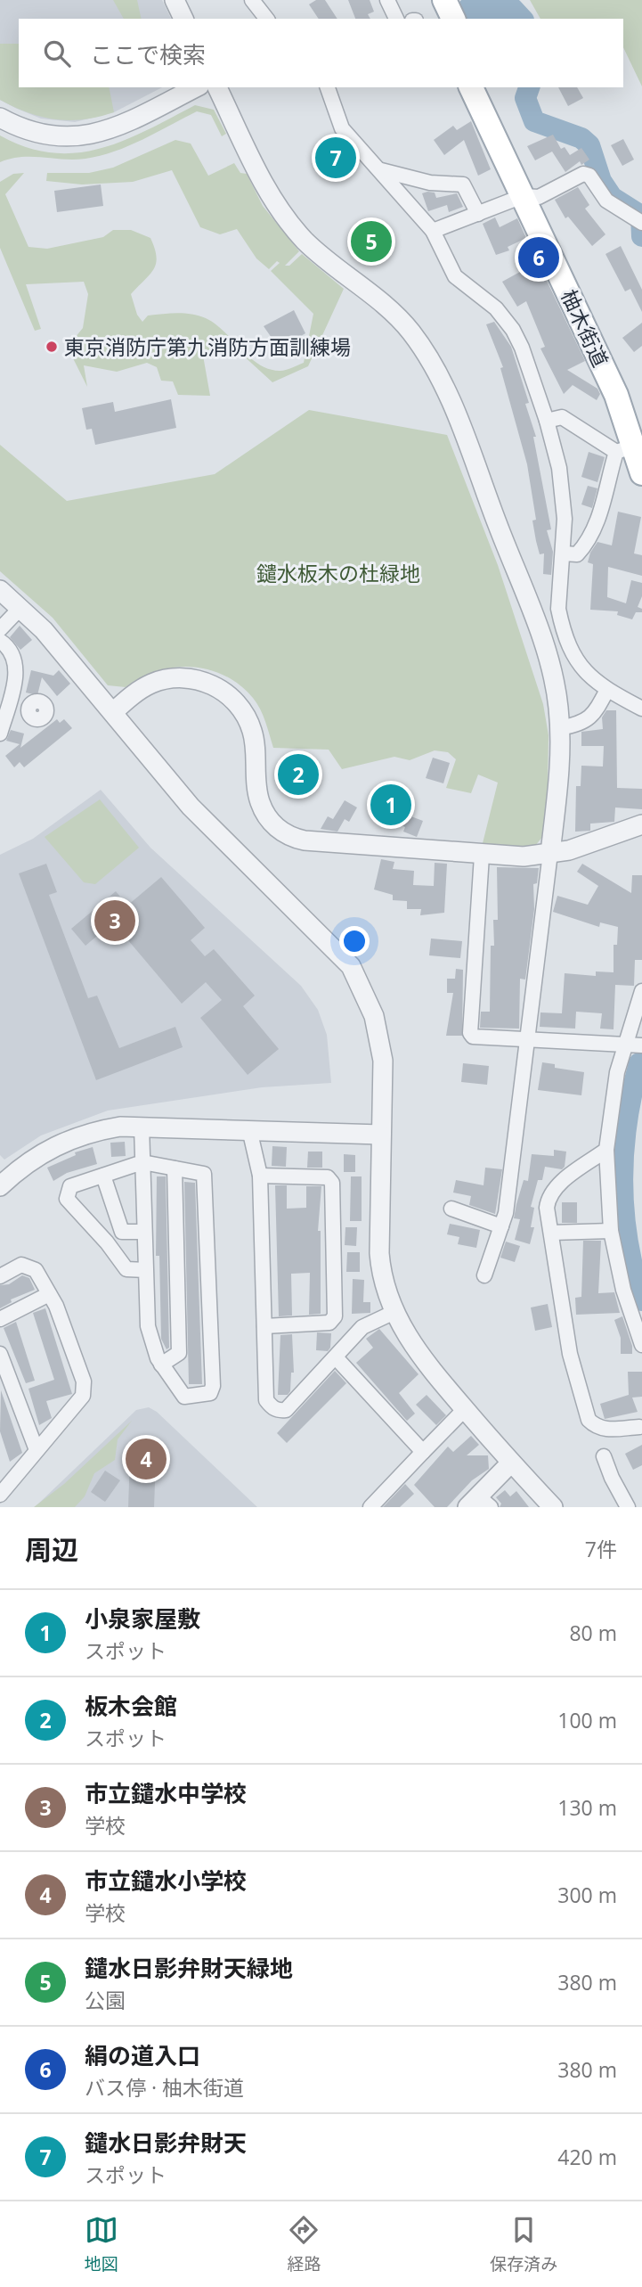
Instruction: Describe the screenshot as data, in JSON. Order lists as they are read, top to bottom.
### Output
{
  "streets": {
    "main road": ["柚木街道"]
  },
  "parks": ["鑓水板木の杜緑地"],
  "places": ["東京消防庁第九消防方面訓練場"],
  "page": {
    "search": "ここで検索",
    "pins": [
      "7",
      "5",
      "6",
      "2",
      "1",
      "3",
      "4"
    ],
    "heading": ["周辺", "7件"],
    "list": [
      {
        "mark": "1",
        "name": "小泉家屋敷",
        "note": "スポット",
        "value": "80 m"
      },
      {
        "mark": "2",
        "name": "板木会館",
        "note": "スポット",
        "value": "100 m"
      },
      {
        "mark": "3",
        "name": "市立鑓水中学校",
        "note": "学校",
        "value": "130 m"
      },
      {
        "mark": "4",
        "name": "市立鑓水小学校",
        "note": "学校",
        "value": "300 m"
      },
      {
        "mark": "5",
        "name": "鑓水日影弁財天緑地",
        "note": "公園",
        "value": "380 m"
      },
      {
        "mark": "6",
        "name": "絹の道入口",
        "note": "バス停 · 柚木街道",
        "value": "380 m"
      },
      {
        "mark": "7",
        "name": "鑓水日影弁財天",
        "note": "スポット",
        "value": "420 m"
      }
    ],
    "nav": ["地図", "経路", "保存済み"]
  }
}
